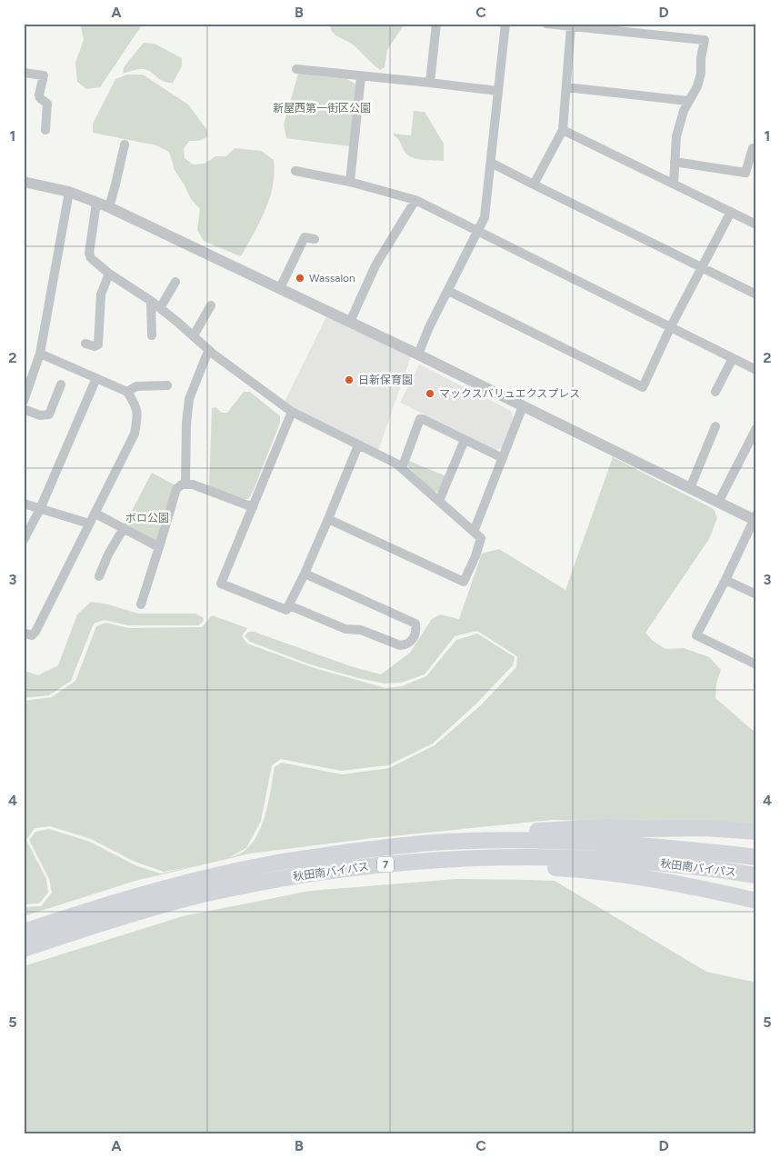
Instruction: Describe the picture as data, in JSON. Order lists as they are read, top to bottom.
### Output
{
  "streets": {
    "highway": ["7", "秋田南バイパス"]
  },
  "parks": ["新屋西第一街区公園", "ボロ公園"],
  "places": ["Wassalon", "日新保育園", "マックスバリュエクスプレス"],
  "grid": {
    "columns": [
      "A",
      "B",
      "C",
      "D"
    ],
    "rows": [
      "1",
      "2",
      "3",
      "4",
      "5"
    ]
  }
}
